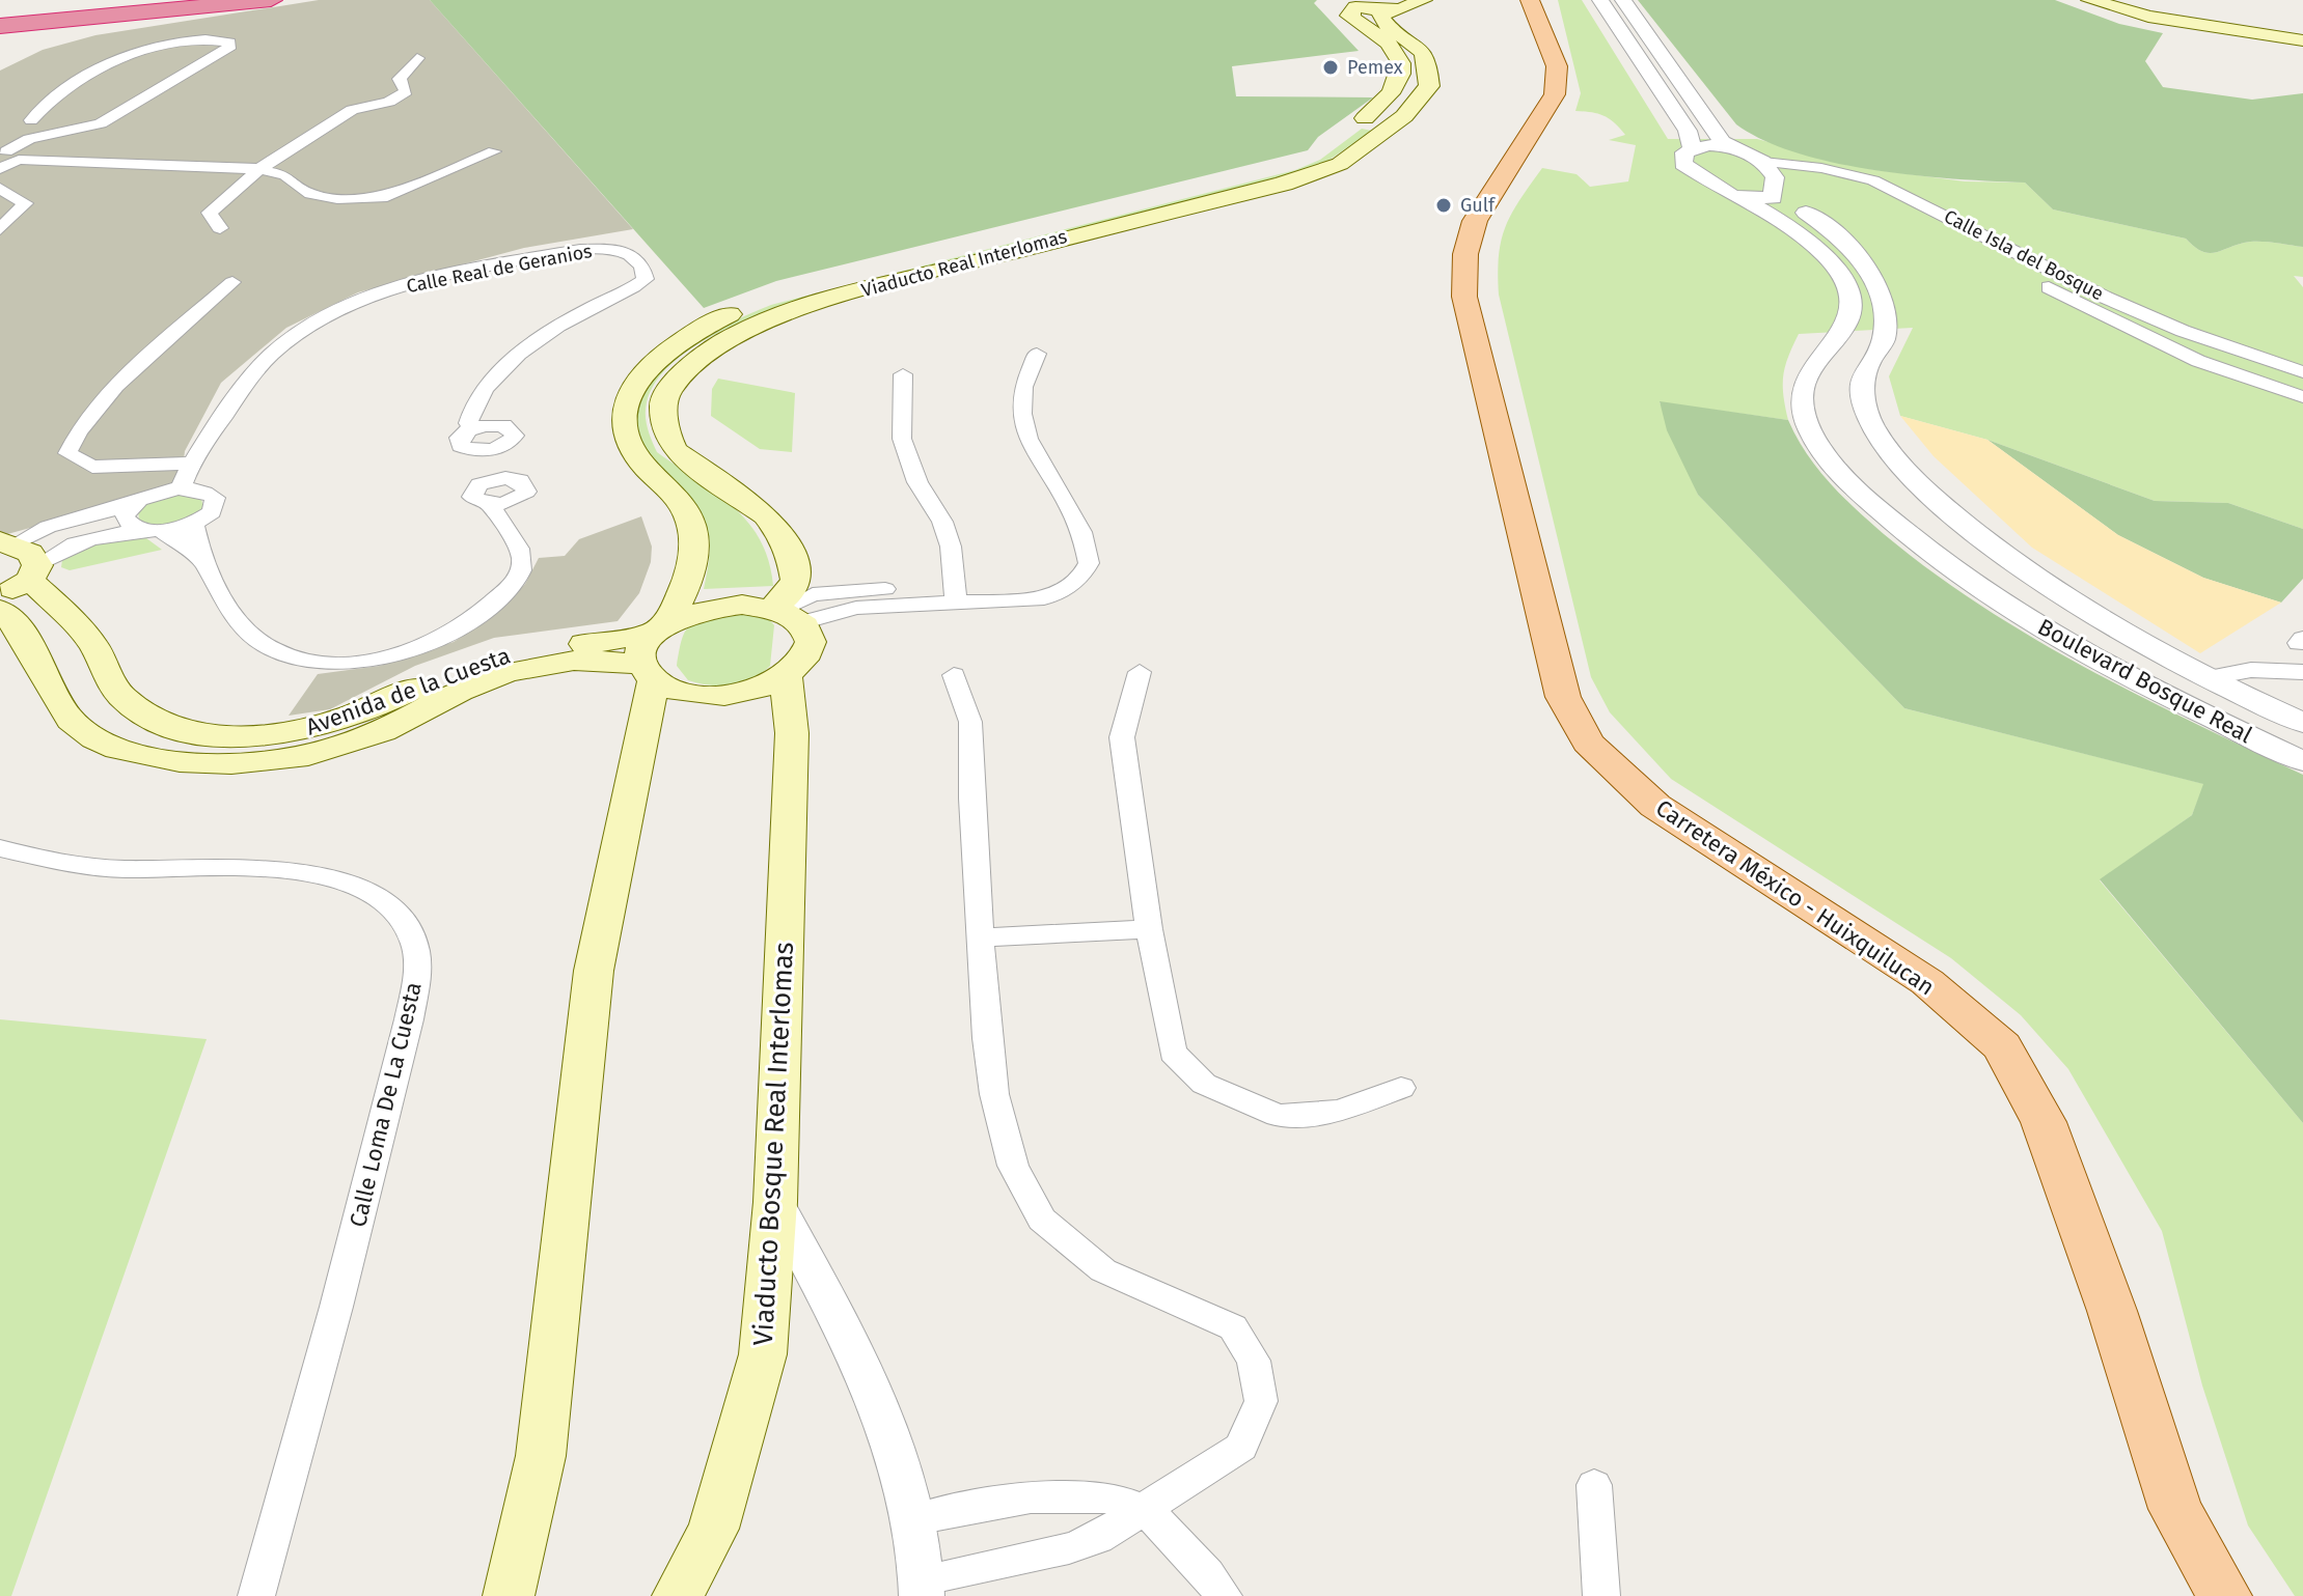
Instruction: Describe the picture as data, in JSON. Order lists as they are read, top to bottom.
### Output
{
  "streets": {
    "main road": [
      "Viaducto Real Interlomas",
      "Avenida de la Cuesta",
      "Carretera México - Huixquilucan",
      "Viaducto Bosque Real Interlomas"
    ],
    "street": [
      "Calle Isla del Bosque",
      "Calle Real de Geranios",
      "Boulevard Bosque Real",
      "Calle Loma De La Cuesta"
    ]
  },
  "crossings": [
    ["Calle Isla del Bosque", "Boulevard Bosque Real"],
    ["Viaducto Real Interlomas", "Avenida de la Cuesta"],
    ["Avenida de la Cuesta", "Viaducto Bosque Real Interlomas"]
  ],
  "places": ["Pemex", "Gulf"]
}
